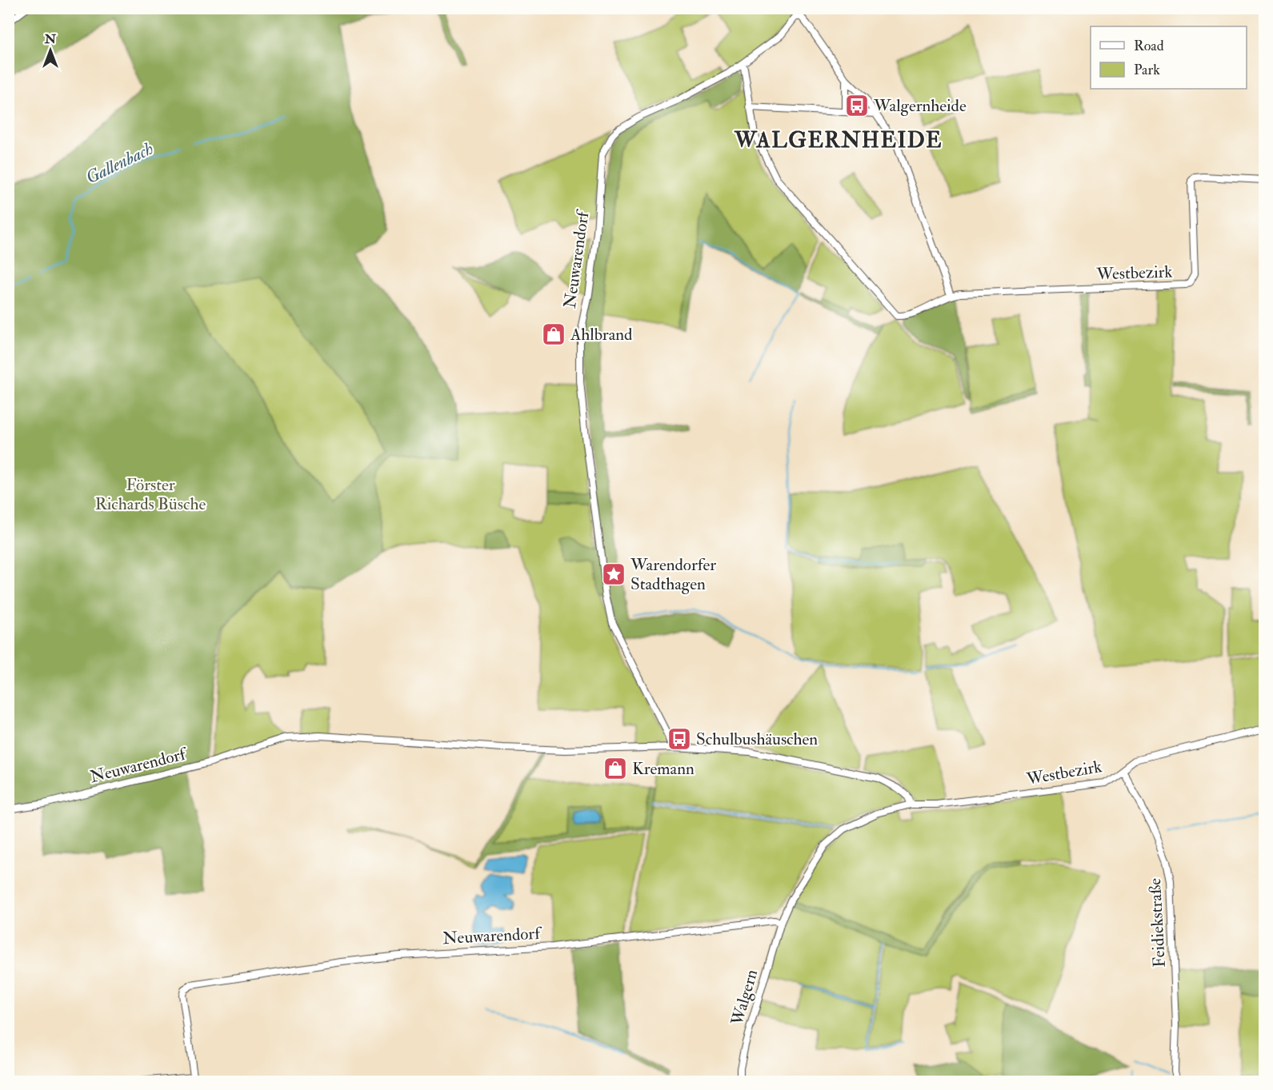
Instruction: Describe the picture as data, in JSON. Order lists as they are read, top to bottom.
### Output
{
  "streets": {
    "street": [
      "Neuwarendorf",
      "Westbezirk",
      "Feidiekstraße",
      "Walgern"
    ]
  },
  "crossings": [
    ["Neuwarendorf", "Westbezirk"],
    ["Neuwarendorf", "Walgern"],
    ["Westbezirk", "Feidiekstraße"],
    ["Westbezirk", "Walgern"]
  ],
  "districts": ["WALGERNHEIDE"],
  "water": ["Gallenbach"],
  "parks": ["Förster Richards Büsche"],
  "places": {
    "bus stop": ["Walgernheide", "Schulbushäuschen"],
    "shop": ["Ahlbrand", "Kremann"],
    "place": ["Warendorfer Stadthagen"]
  },
  "legend": ["Road", "Park"],
  "north": "top"
}
